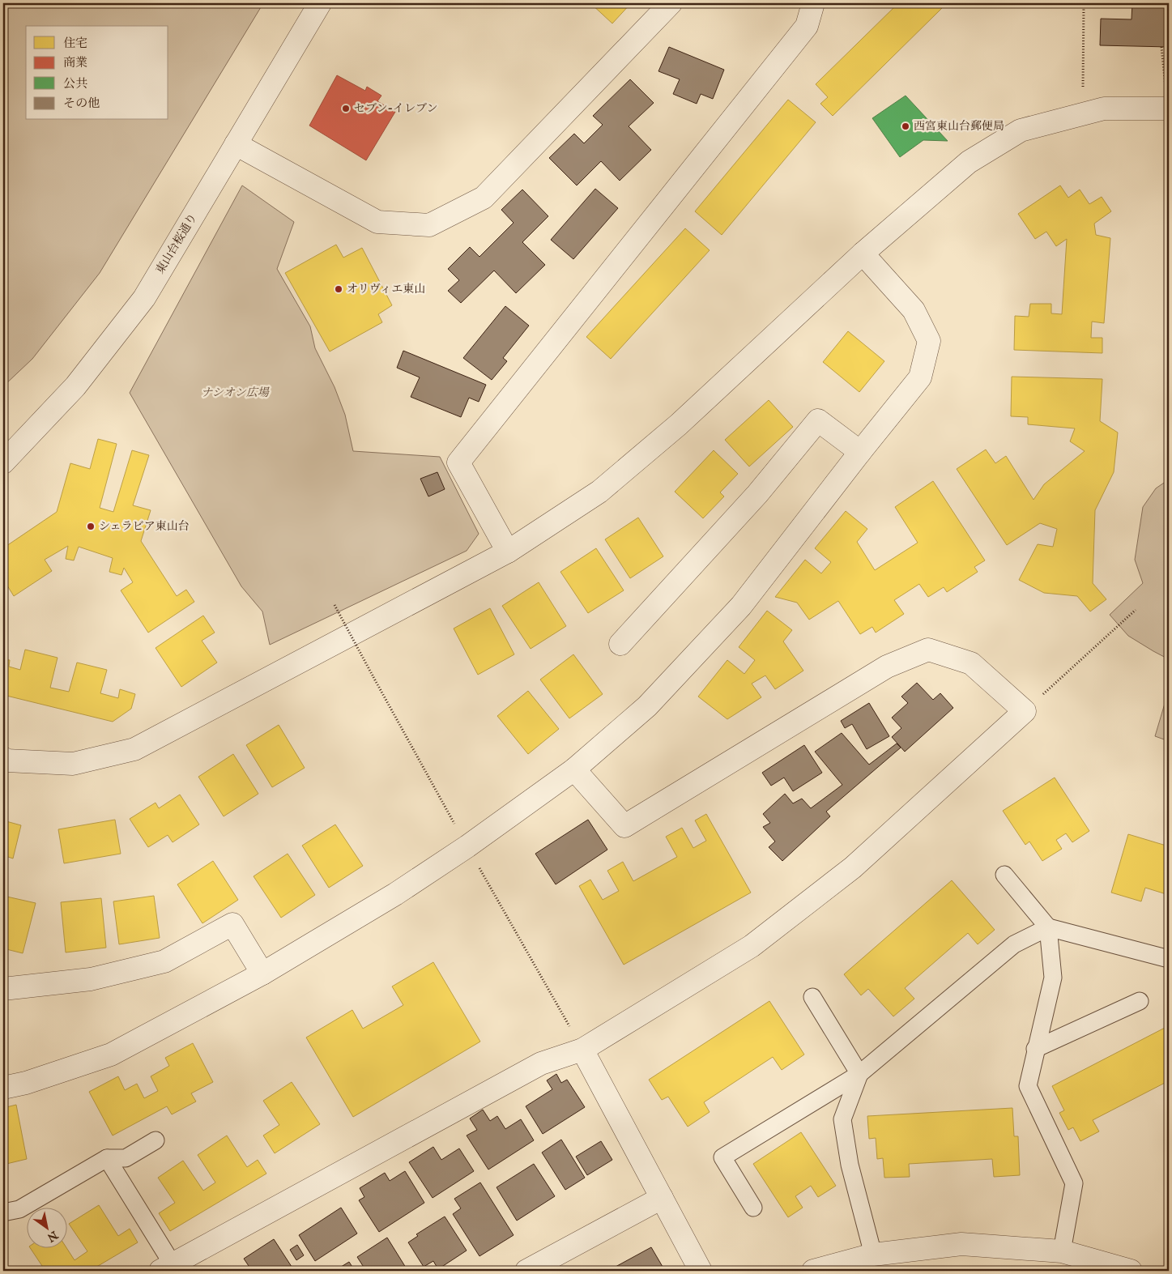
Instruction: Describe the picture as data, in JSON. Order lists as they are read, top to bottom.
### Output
{
  "streets": {
    "street": ["東山台桜通り"]
  },
  "parks": ["ナシオン広場"],
  "places": [
    "セブン-イレブン",
    "西宮東山台郵便局",
    "オリヴィエ東山",
    "シェラビア東山台"
  ],
  "legend": [
    "住宅",
    "商業",
    "公共",
    "その他"
  ],
  "north": "bottom right"
}
